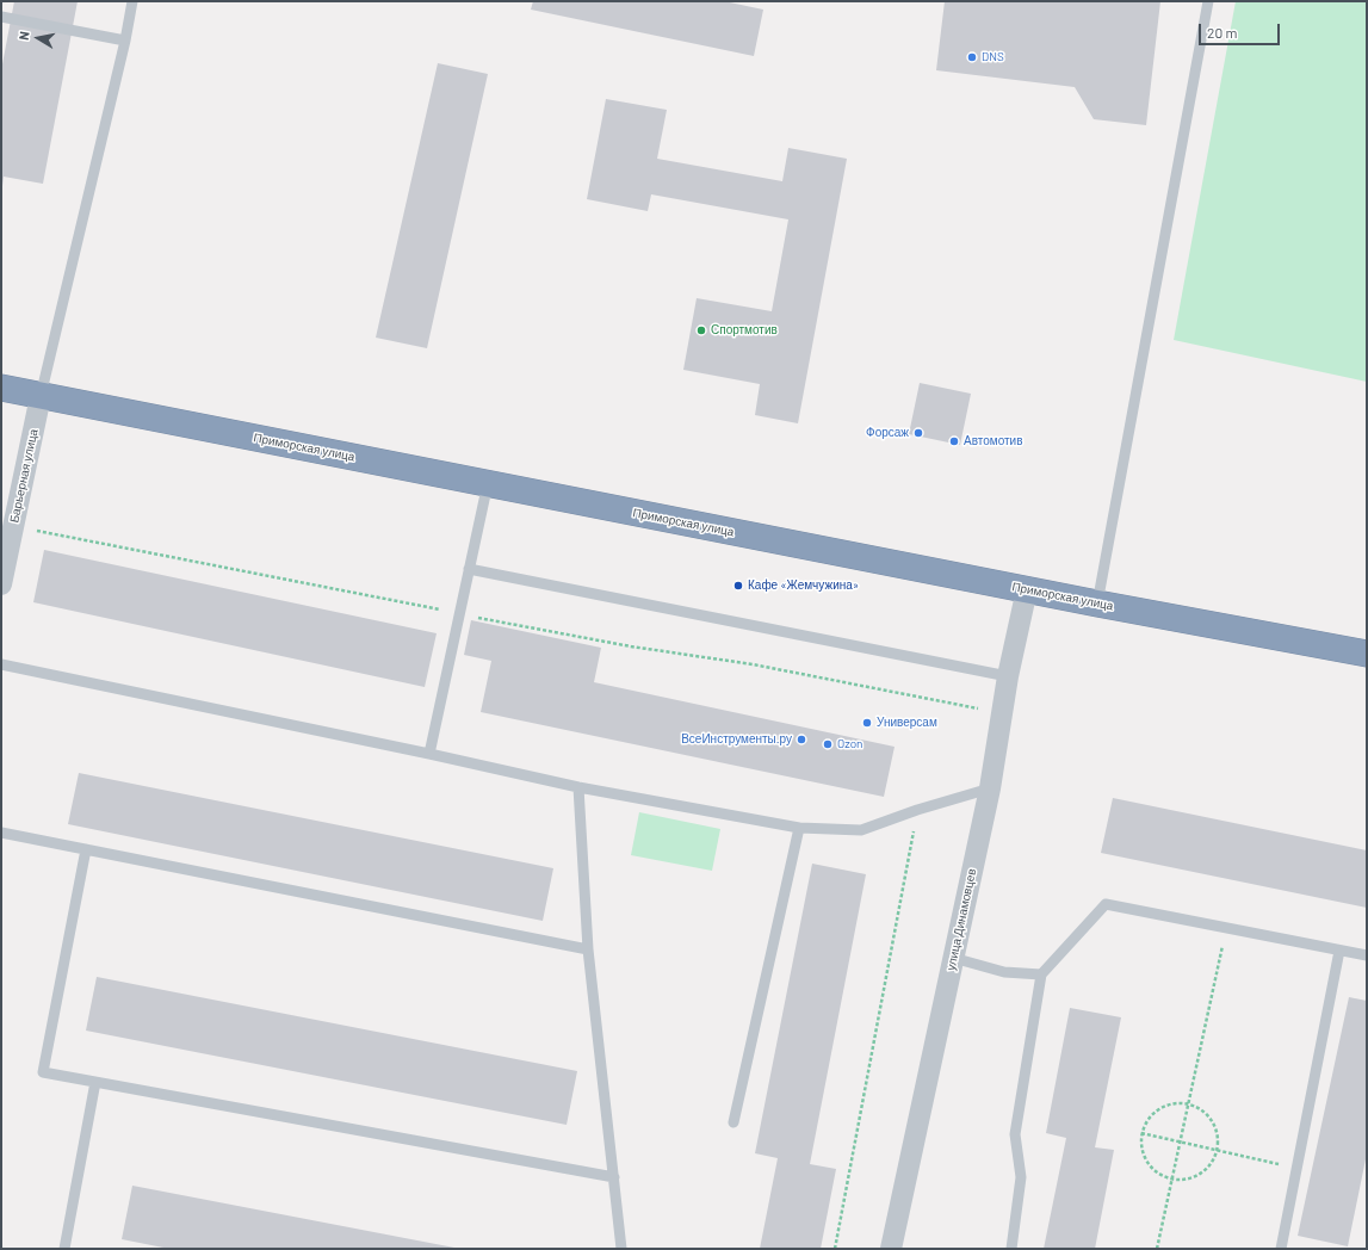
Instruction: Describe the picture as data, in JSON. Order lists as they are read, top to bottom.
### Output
{
  "streets": {
    "highway": ["Приморская улица"],
    "street": ["Барьерная улица", "улица Динамовцев"]
  },
  "crossings": [
    ["Приморская улица", "Барьерная улица"],
    ["Приморская улица", "улица Динамовцев"]
  ],
  "places": [
    "DNS",
    "Спортмотив",
    "Форсаж",
    "Автомотив",
    "Кафе «Жемчужина»",
    "Универсам",
    "ВсеИнструменты.ру",
    "Ozon"
  ],
  "scale_bar": "20 m",
  "north": "left"
}
